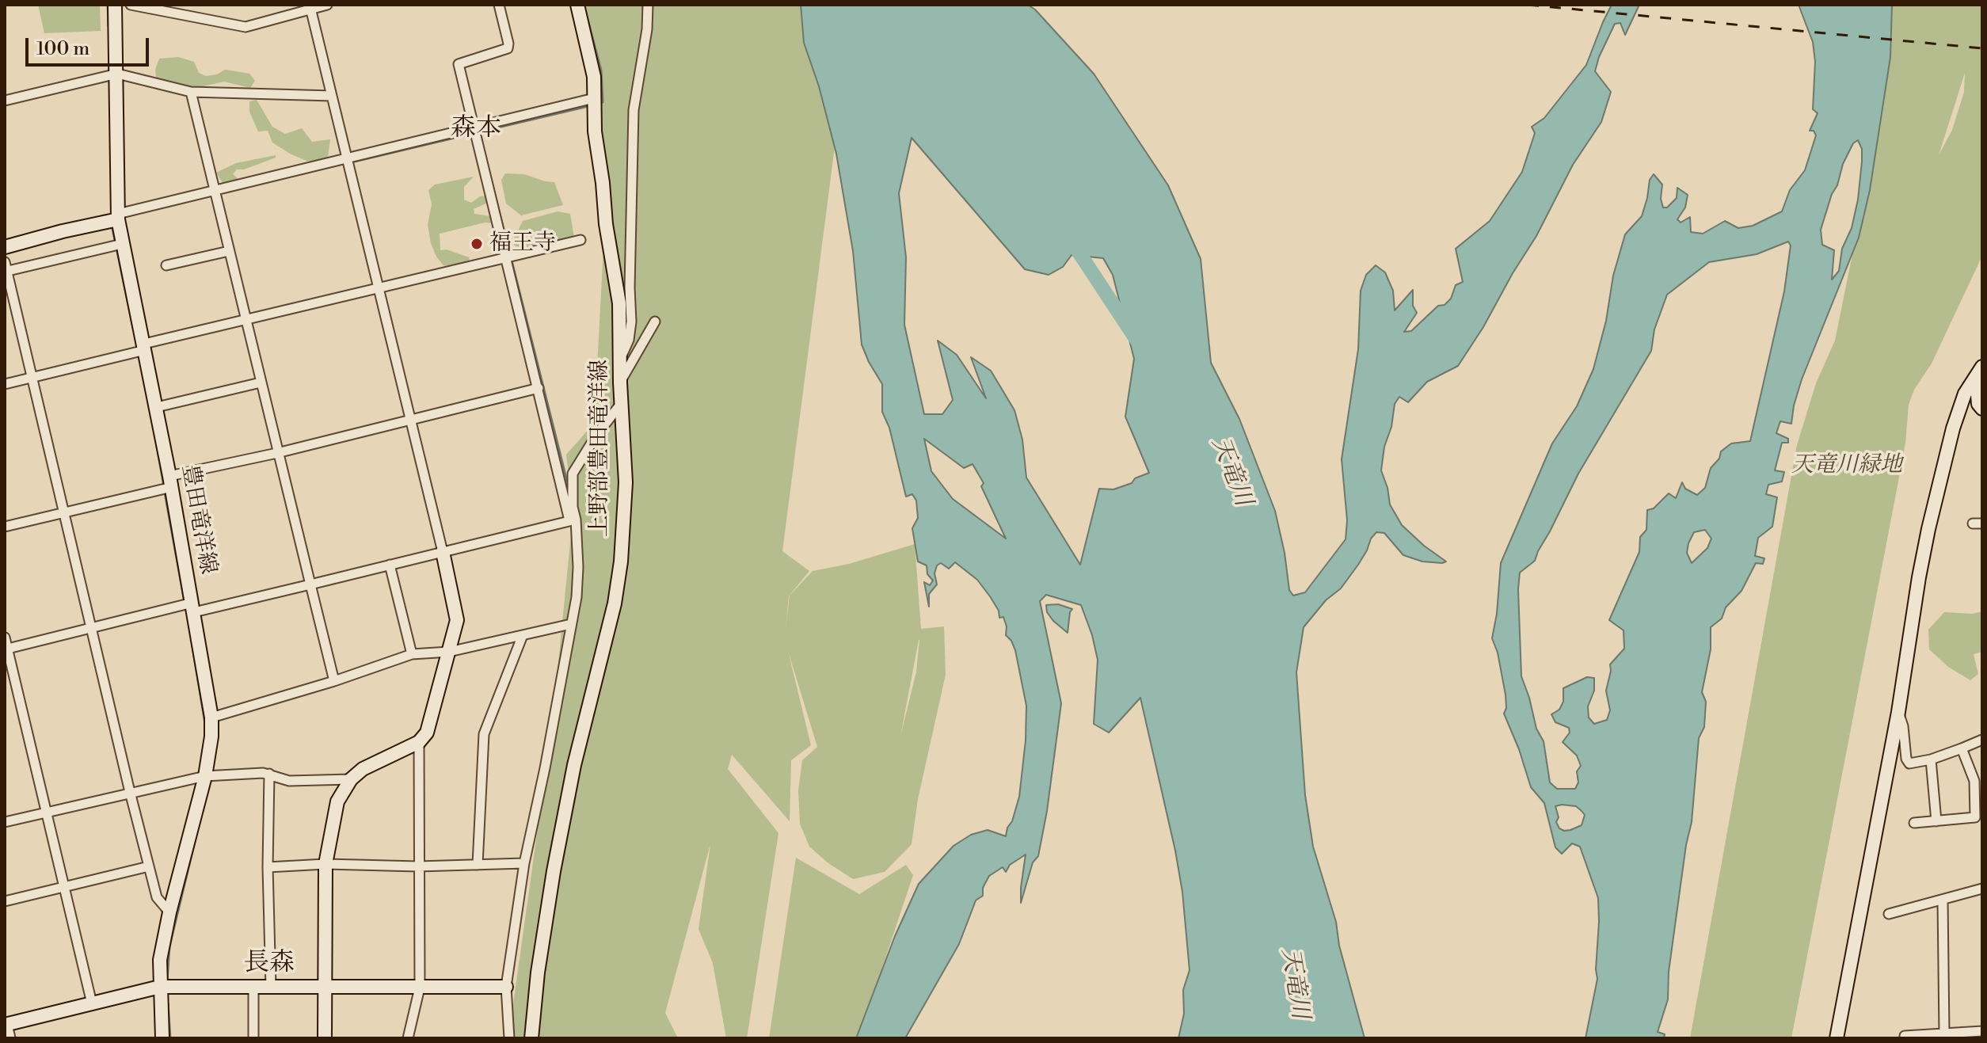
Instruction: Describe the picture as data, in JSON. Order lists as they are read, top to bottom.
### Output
{
  "streets": {
    "main road": ["上野部豊田竜洋線", "豊田竜洋線"]
  },
  "districts": ["森本", "長森"],
  "water": ["天竜川"],
  "parks": ["天竜川緑地"],
  "places": ["福王寺"],
  "scale_bar": "100 m"
}
